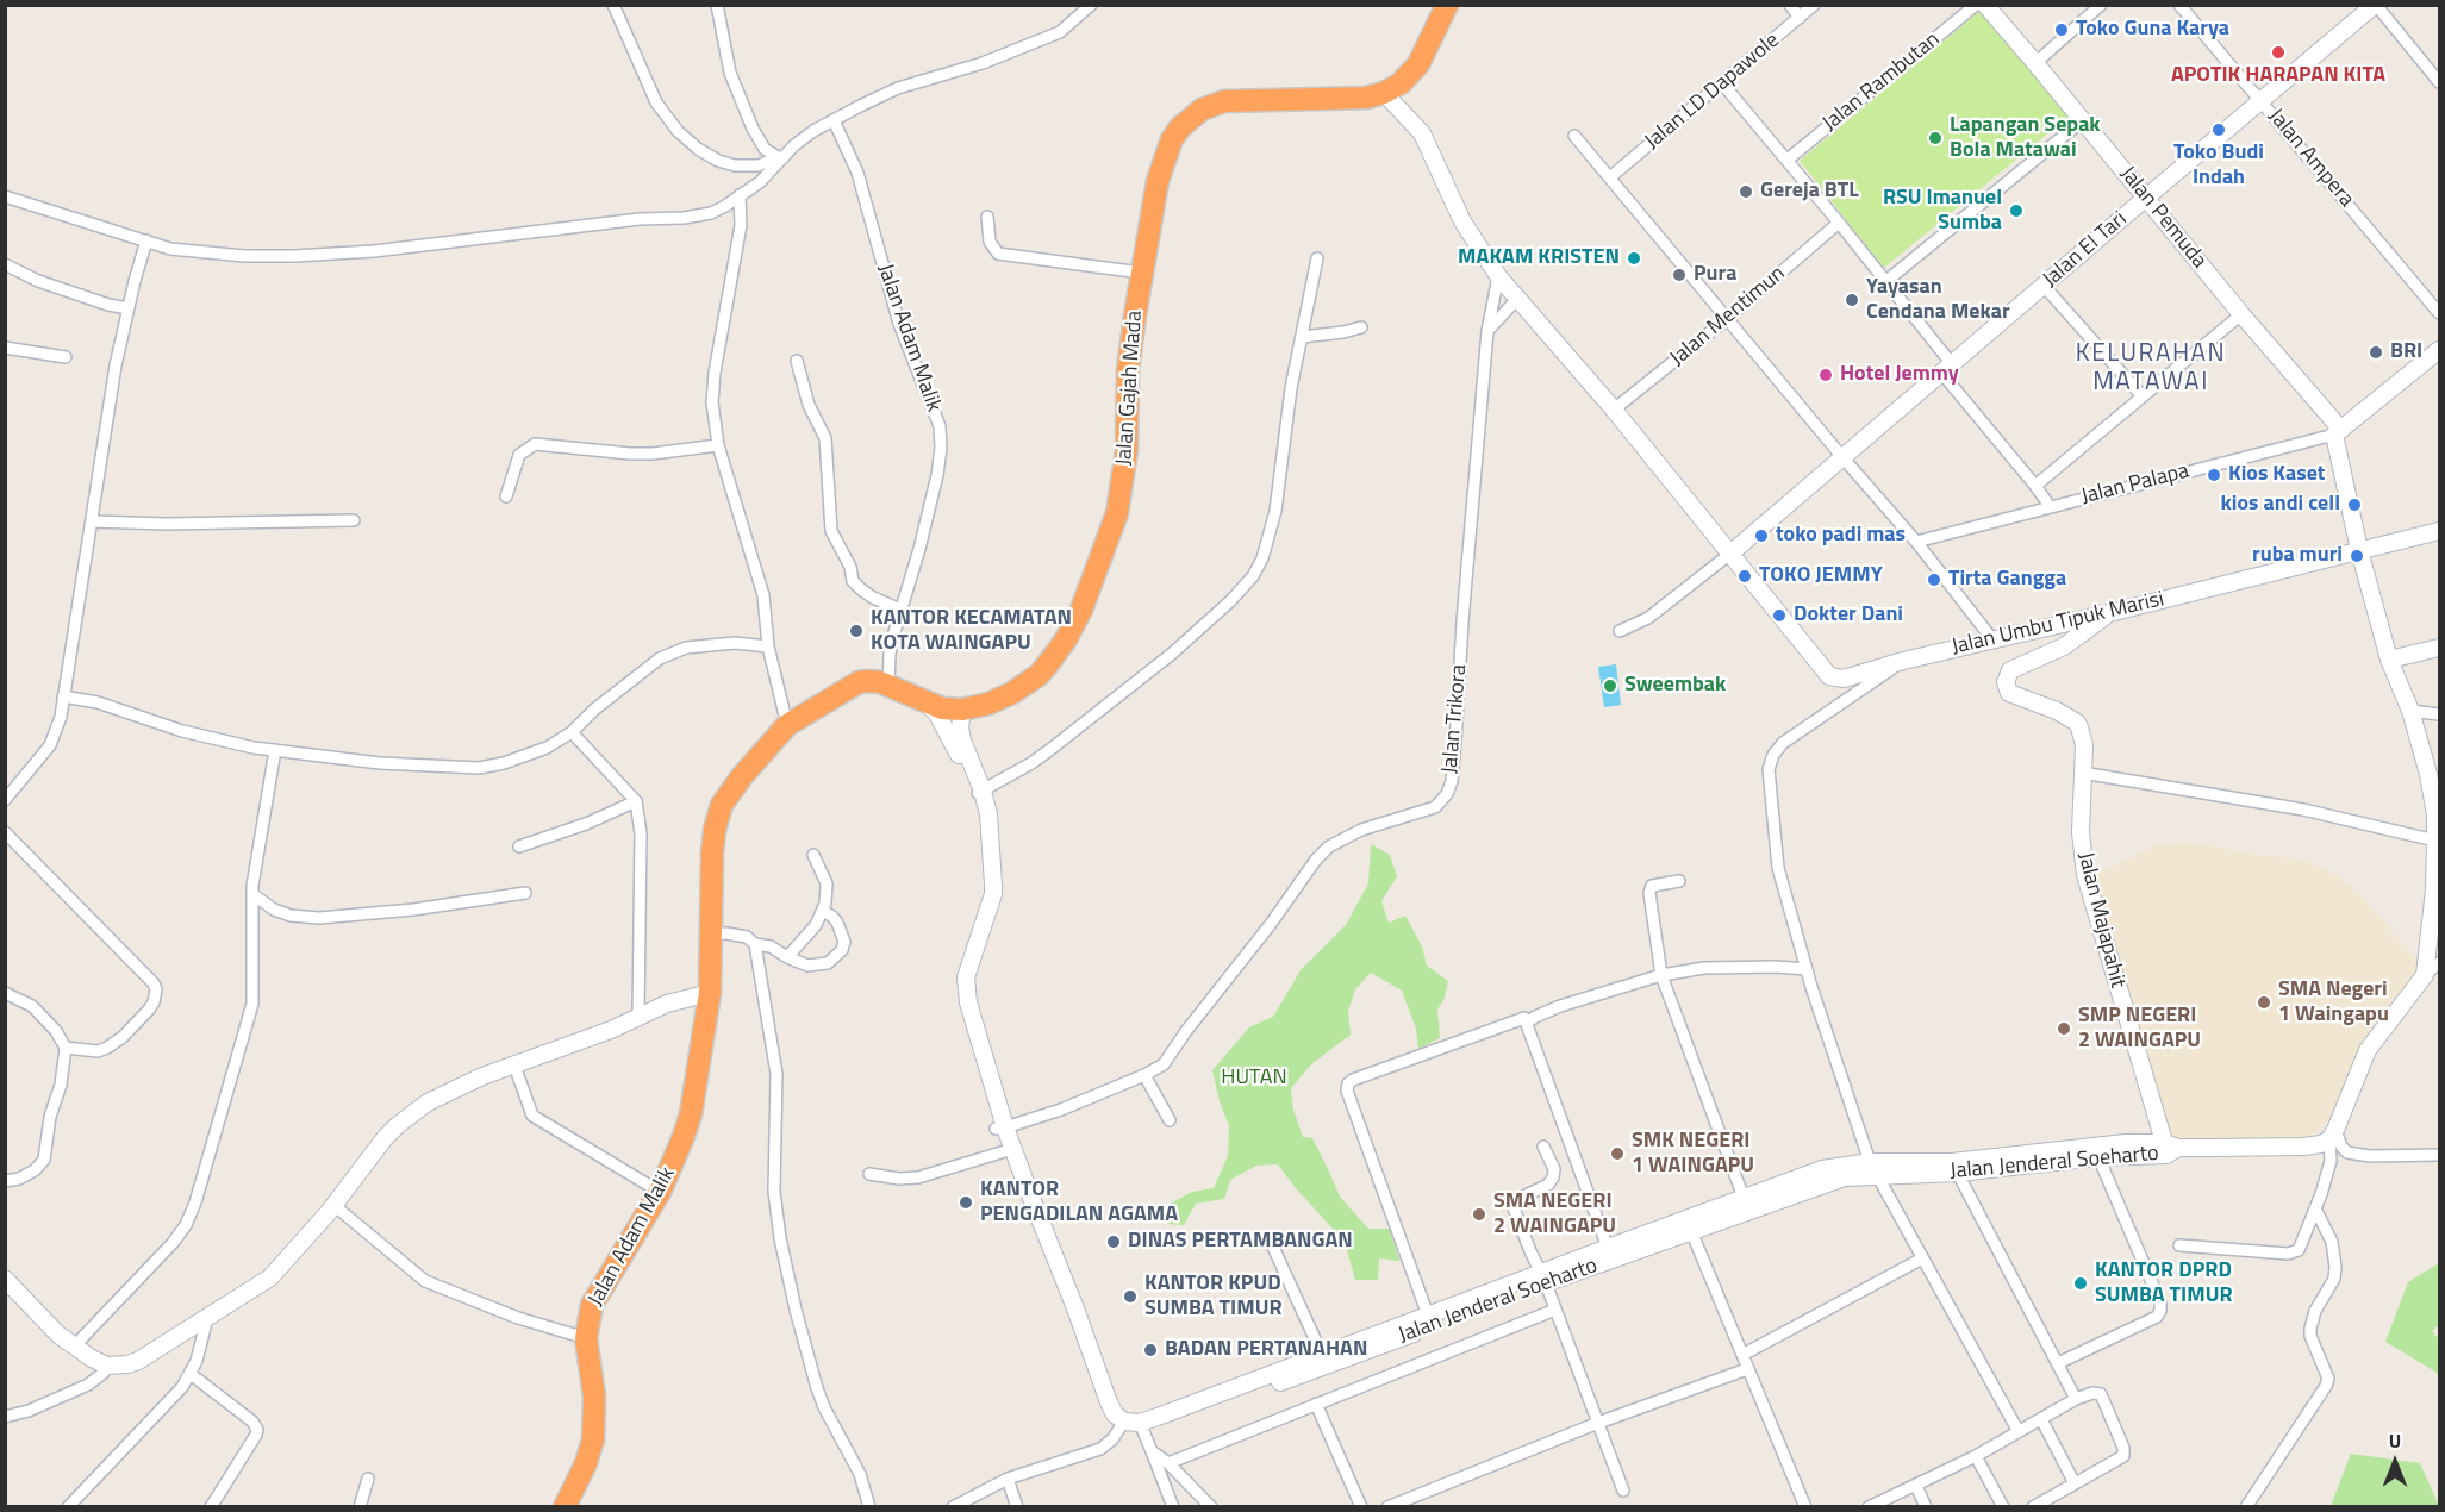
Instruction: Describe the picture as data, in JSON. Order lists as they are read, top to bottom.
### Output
{
  "streets": {
    "highway": ["Jalan Adam Malik", "Jalan Gajah Mada"],
    "street": [
      "Jalan Rambutan",
      "Jalan LD Dapawole",
      "Jalan Ampera",
      "Jalan Pemuda",
      "Jalan El Tari",
      "Jalan Mentimun",
      "Jalan Palapa",
      "Jalan Umbu Tipuk Marisi",
      "Jalan Trikora",
      "Jalan Majapahit",
      "Jalan Jenderal Soeharto"
    ]
  },
  "crossings": [
    ["Jalan Ampera", "Jalan El Tari"],
    ["Jalan Pemuda", "Jalan El Tari"],
    ["Jalan Pemuda", "Jalan Palapa"],
    ["Jalan El Tari", "Jalan Umbu Tipuk Marisi"],
    ["Jalan Adam Malik", "Jalan Gajah Mada"],
    ["Jalan Umbu Tipuk Marisi", "Jalan Majapahit"],
    ["Jalan Majapahit", "Jalan Jenderal Soeharto"]
  ],
  "districts": ["KELURAHAN MATAWAI"],
  "parks": ["HUTAN"],
  "places": [
    "Toko Guna Karya",
    "APOTIK HARAPAN KITA",
    "Toko Budi Indah",
    "Lapangan Sepak Bola Matawai",
    "Gereja BTL",
    "RSU Imanuel Sumba",
    "MAKAM KRISTEN",
    "Pura",
    "Yayasan Cendana Mekar",
    "BRI",
    "Hotel Jemmy",
    "Kios Kaset",
    "kios andi cell",
    "toko padi mas",
    "ruba muri",
    "TOKO JEMMY",
    "Tirta Gangga",
    "Dokter Dani",
    "KANTOR KECAMATAN KOTA WAINGAPU",
    "Sweembak",
    "SMA Negeri 1 Waingapu",
    "SMP NEGERI 2 WAINGAPU",
    "SMK NEGERI 1 WAINGAPU",
    "KANTOR PENGADILAN AGAMA",
    "SMA NEGERI 2 WAINGAPU",
    "DINAS PERTAMBANGAN",
    "KANTOR DPRD SUMBA TIMUR",
    "KANTOR KPUD SUMBA TIMUR",
    "BADAN PERTANAHAN"
  ],
  "north": "top"
}
